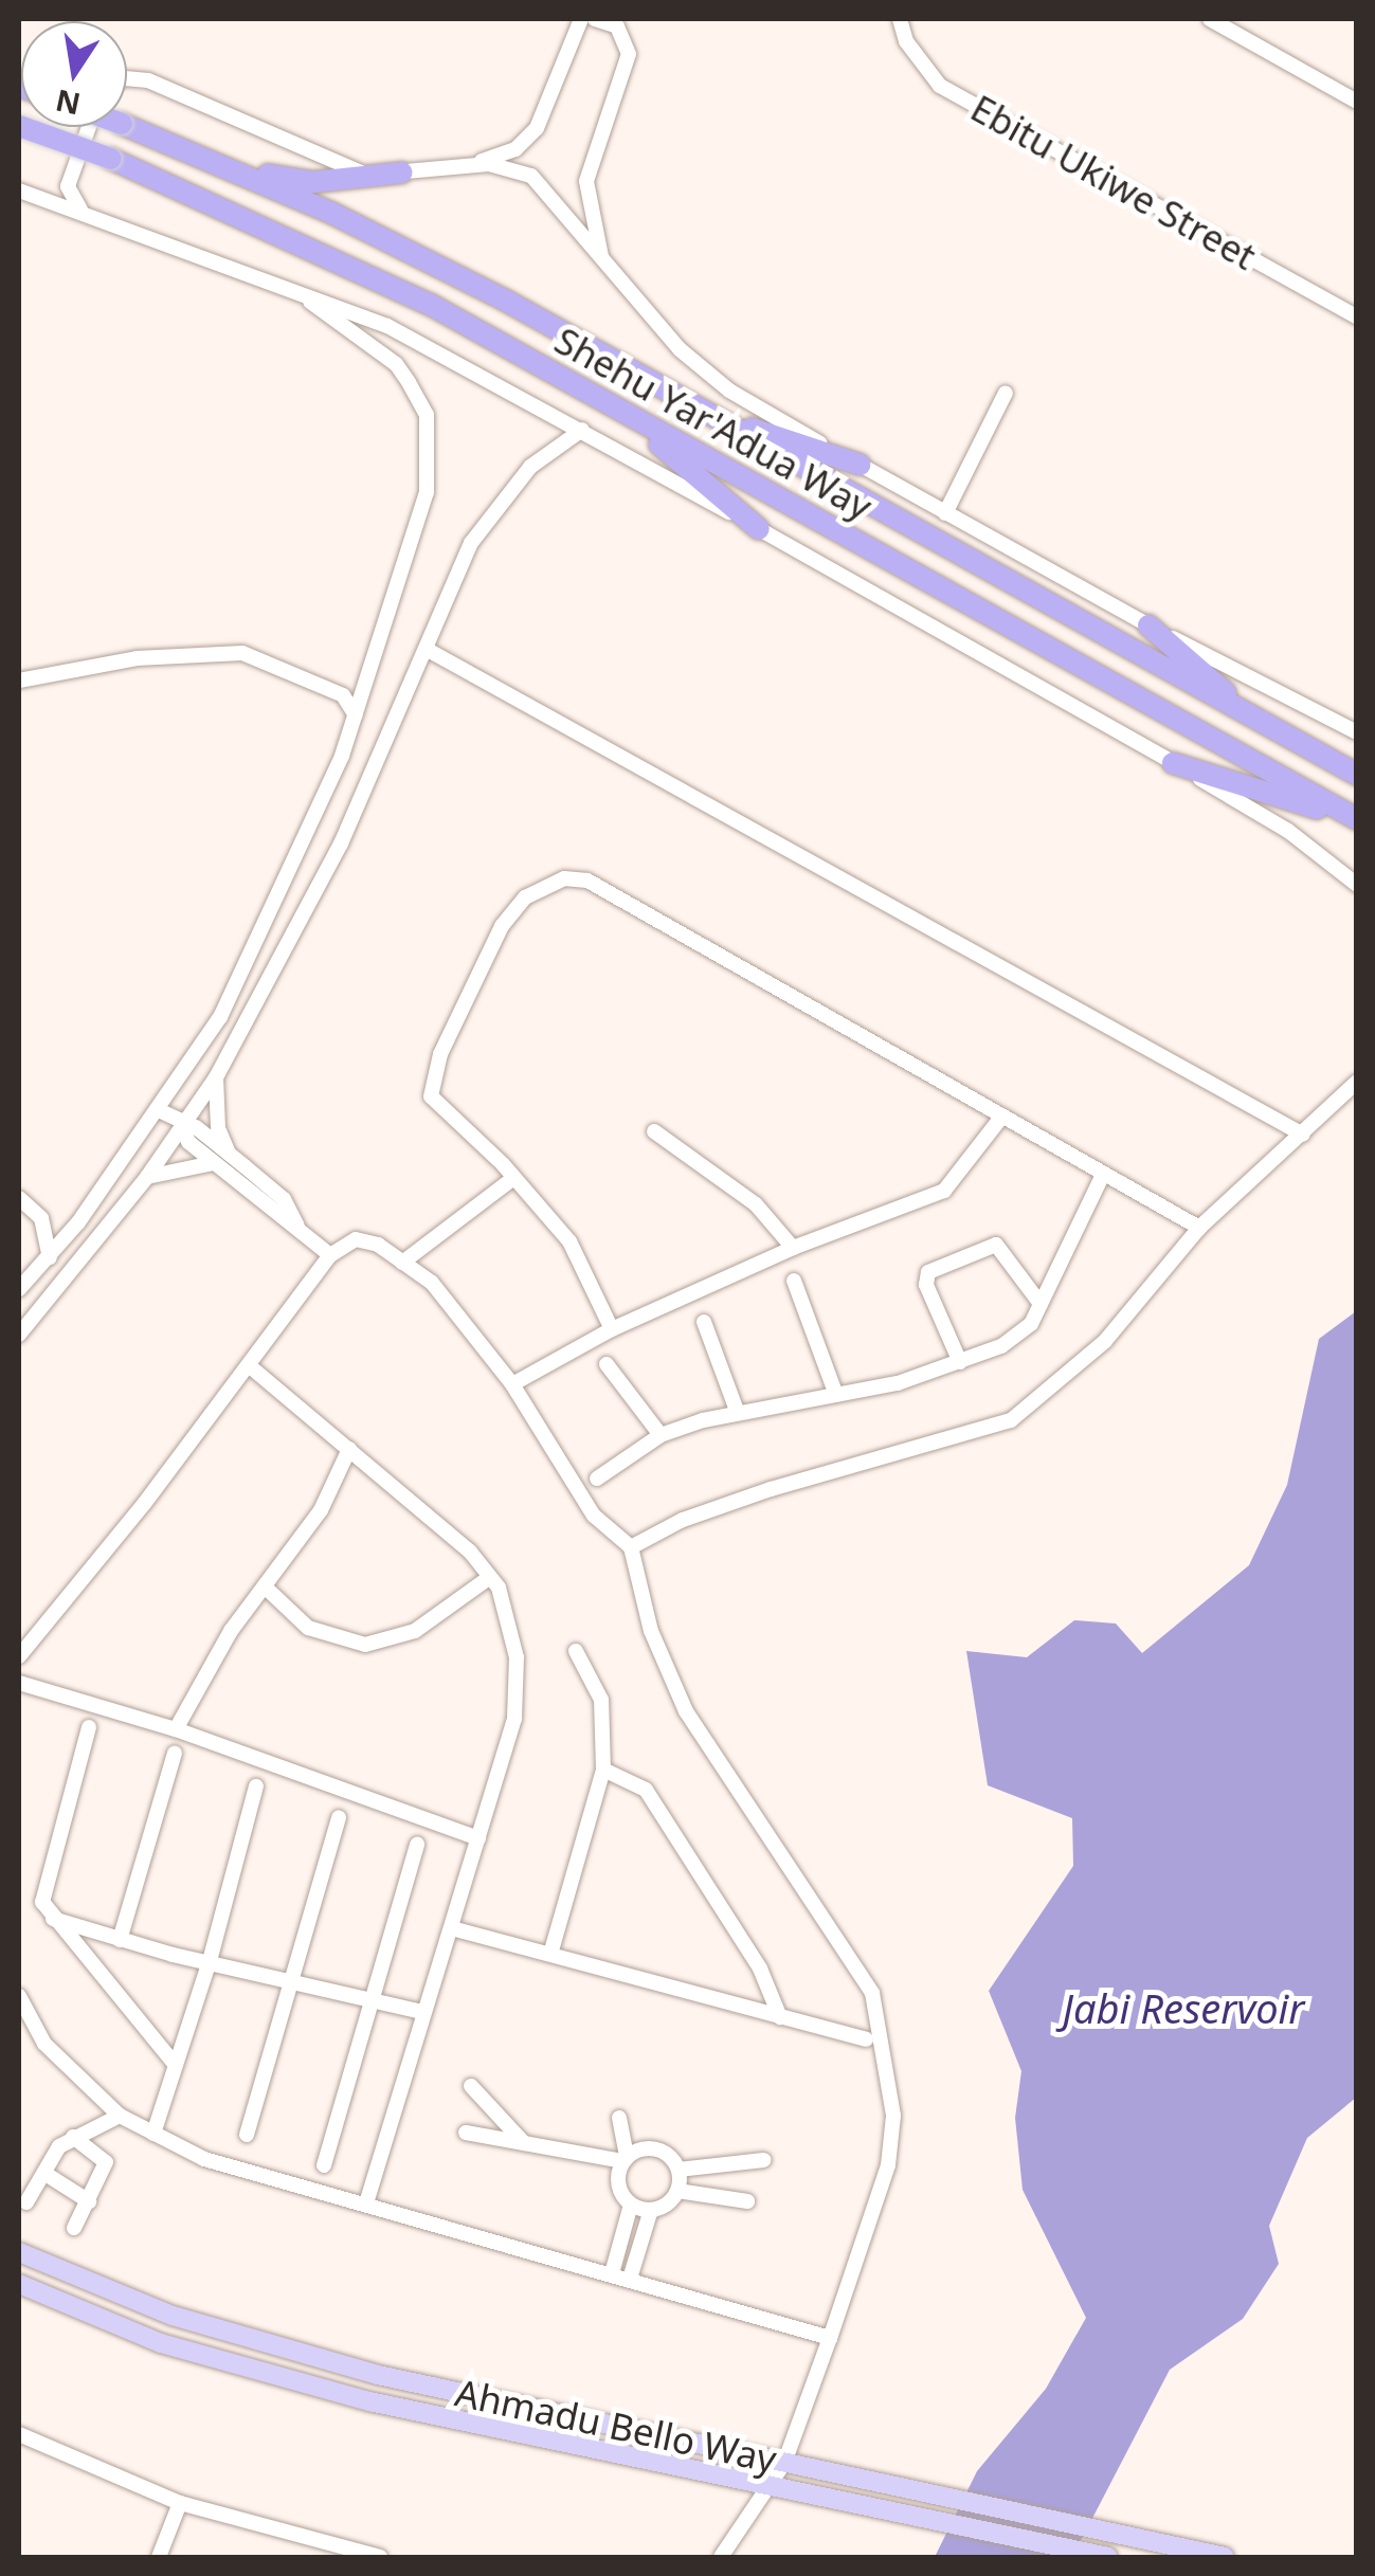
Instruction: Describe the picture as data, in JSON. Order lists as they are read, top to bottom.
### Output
{
  "streets": {
    "highway": ["Shehu Yar'Adua Way"],
    "main road": ["Ahmadu Bello Way"],
    "street": ["Ebitu Ukiwe Street"]
  },
  "water": ["Jabi Reservoir"],
  "north": "bottom"
}
